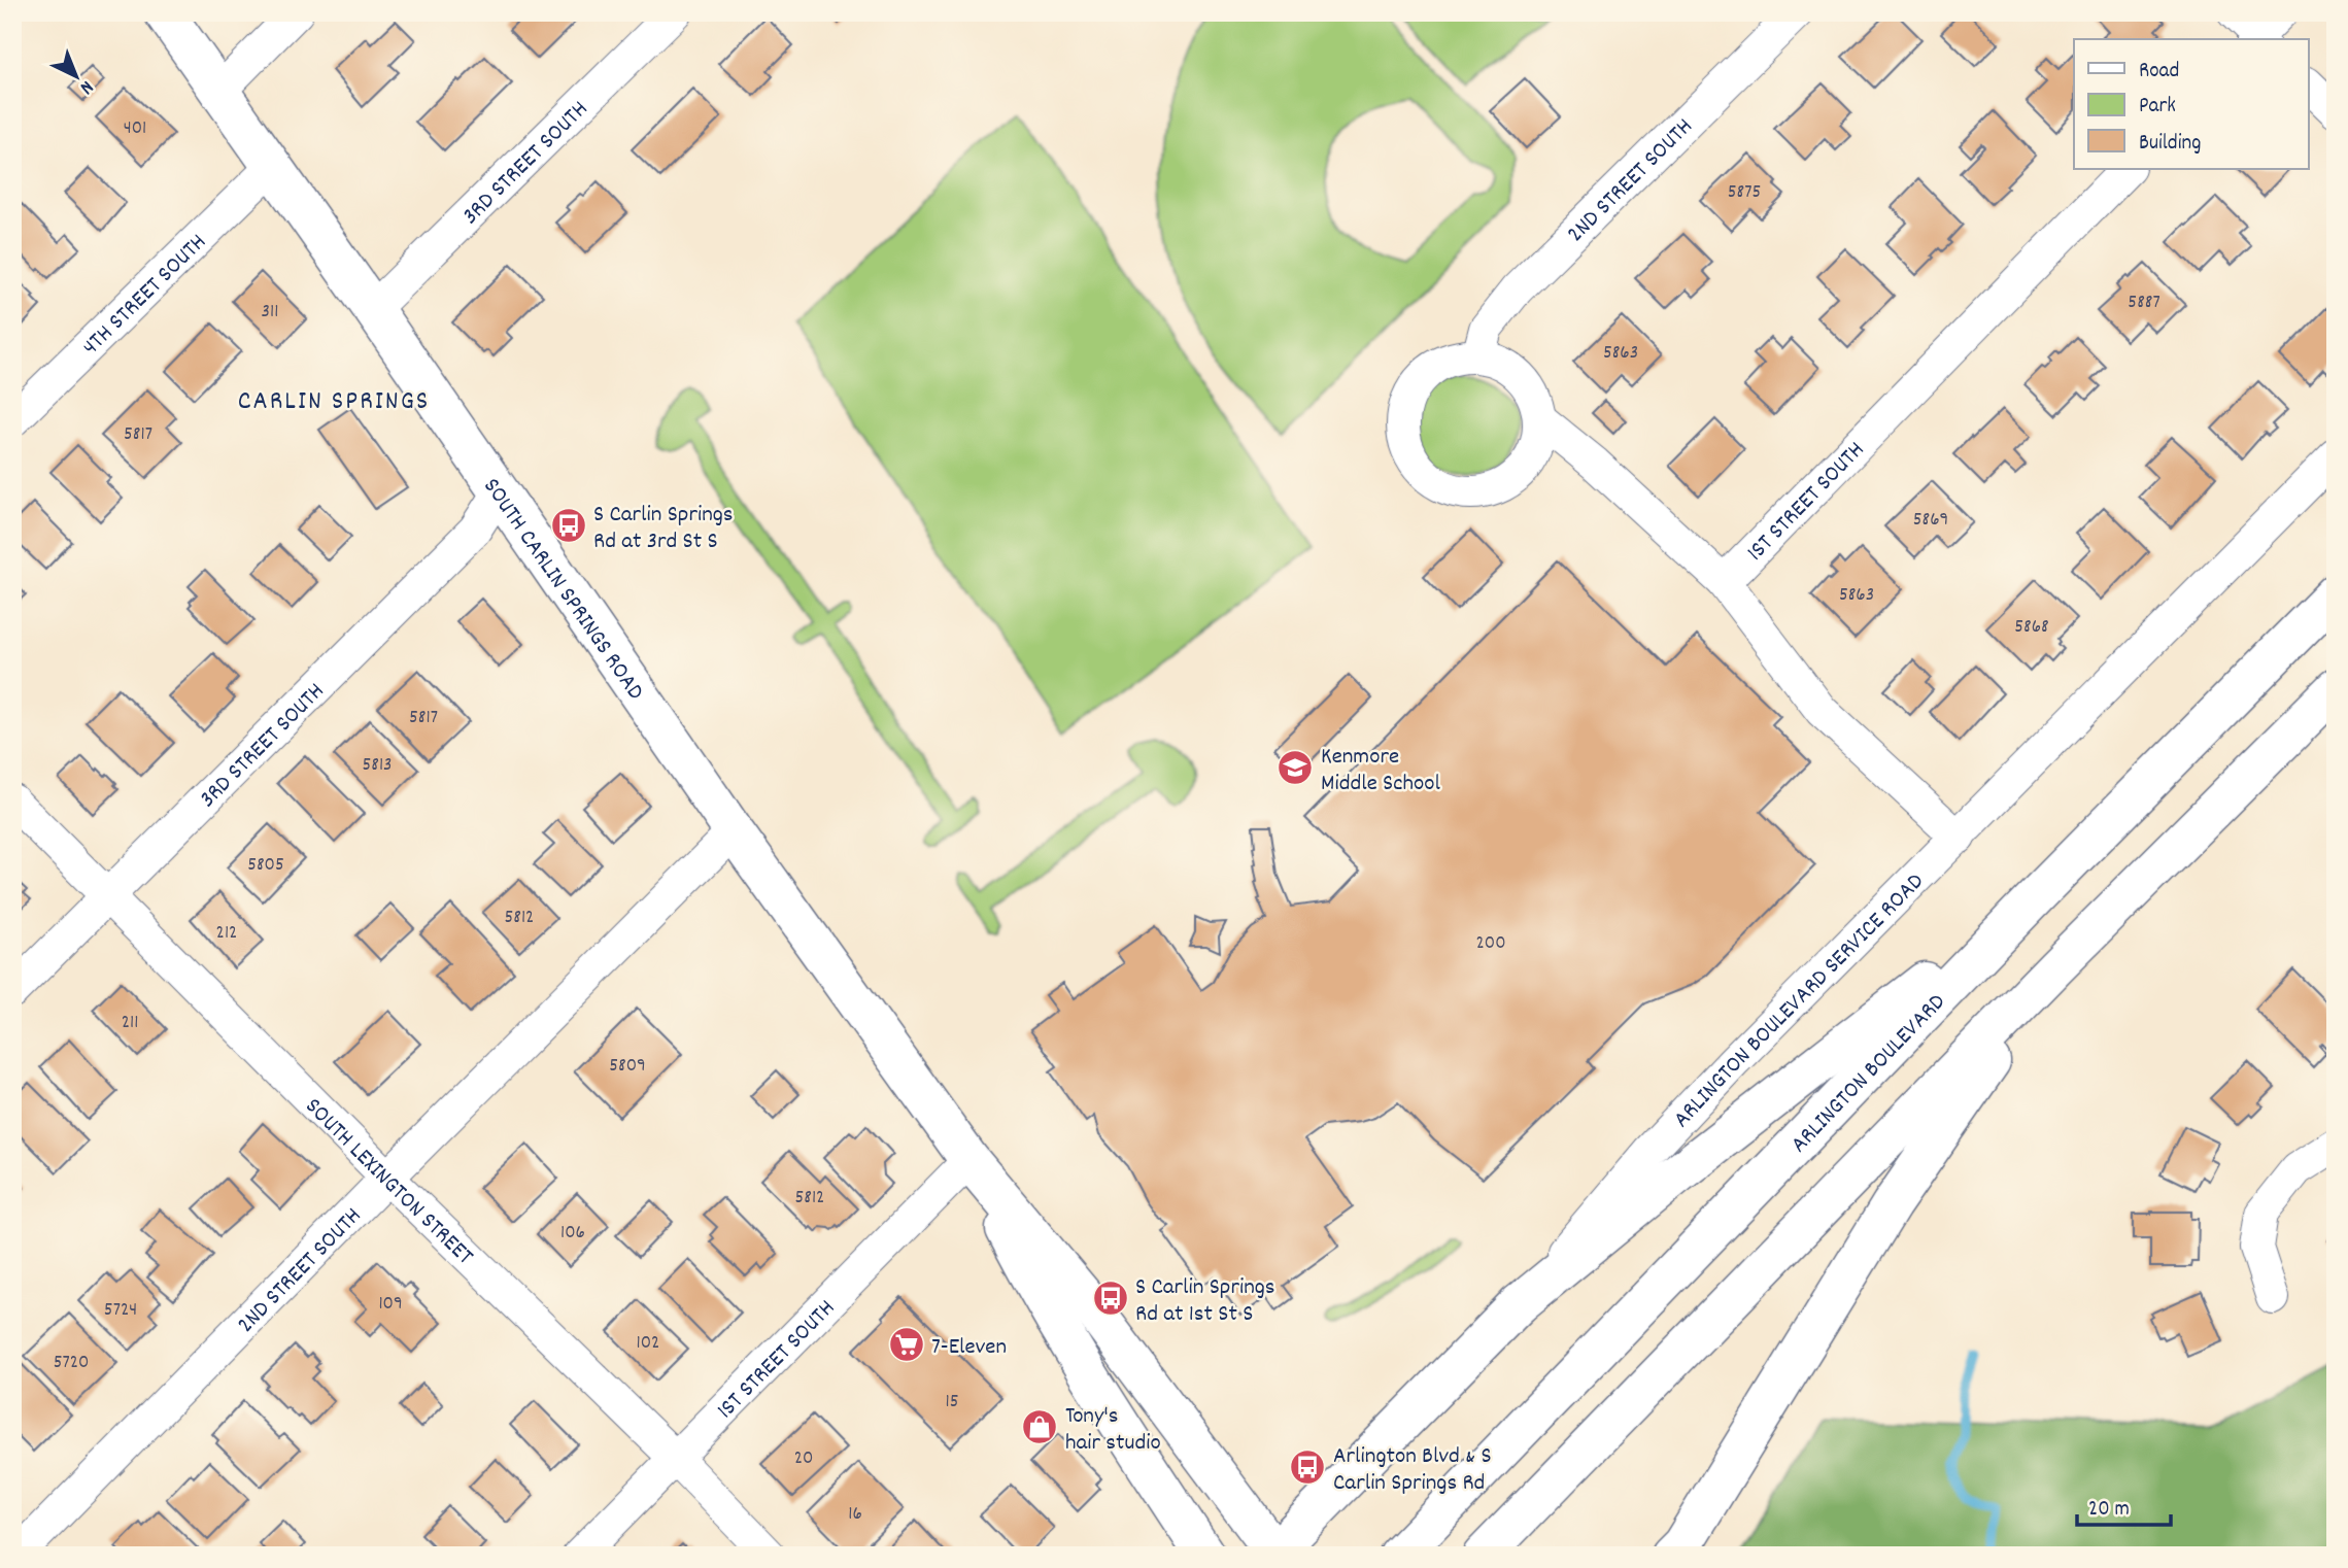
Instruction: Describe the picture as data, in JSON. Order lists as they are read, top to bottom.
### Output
{
  "streets": {
    "main road": ["SOUTH CARLIN SPRINGS ROAD", "ARLINGTON BOULEVARD SERVICE ROAD", "ARLINGTON BOULEVARD"],
    "street": [
      "3RD STREET SOUTH",
      "2ND STREET SOUTH",
      "4TH STREET SOUTH",
      "1ST STREET SOUTH",
      "SOUTH LEXINGTON STREET"
    ]
  },
  "crossings": [
    ["3RD STREET SOUTH", "SOUTH CARLIN SPRINGS ROAD"],
    ["3RD STREET SOUTH", "SOUTH LEXINGTON STREET"],
    ["2ND STREET SOUTH", "SOUTH CARLIN SPRINGS ROAD"],
    ["2ND STREET SOUTH", "SOUTH LEXINGTON STREET"],
    ["4TH STREET SOUTH", "SOUTH CARLIN SPRINGS ROAD"],
    ["1ST STREET SOUTH", "SOUTH CARLIN SPRINGS ROAD"],
    ["1ST STREET SOUTH", "SOUTH LEXINGTON STREET"],
    ["SOUTH CARLIN SPRINGS ROAD", "ARLINGTON BOULEVARD SERVICE ROAD"]
  ],
  "districts": ["CARLIN SPRINGS"],
  "places": {
    "bus stop": ["S Carlin Springs Rd at 3rd St S", "S Carlin Springs Rd at 1st St S", "Arlington Blvd & S Carlin Springs Rd"],
    "school or university": ["Kenmore Middle School"],
    "supermarket": ["7-Eleven"],
    "shop": ["Tony's hair studio"]
  },
  "house_numbers": [
    "401",
    "5875",
    "5887",
    "311",
    "5863",
    "5817",
    "5869",
    "5863",
    "5868",
    "5817",
    "5813",
    "5805",
    "5812",
    "212",
    "200",
    "211",
    "5809",
    "5812",
    "106",
    "109",
    "5724",
    "102",
    "5720",
    "15",
    "20",
    "16"
  ],
  "legend": ["Road", "Park", "Building"],
  "scale_bar": "20 m",
  "north": "bottom right"
}
